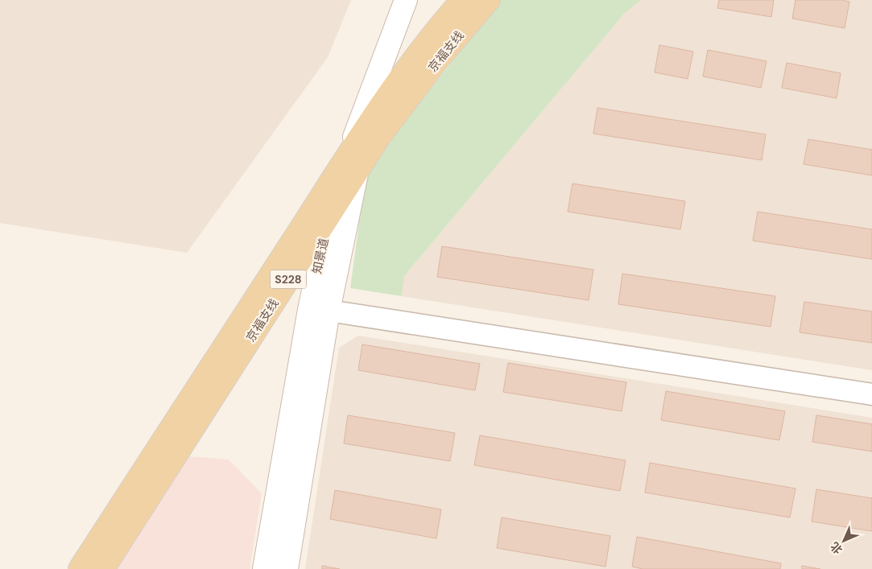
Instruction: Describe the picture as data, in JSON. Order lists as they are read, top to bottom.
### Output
{
  "streets": {
    "main road": ["京福支线", "知景道", "S228"]
  },
  "crossings": [
    ["京福支线", "知景道"]
  ],
  "north": "bottom left"
}
